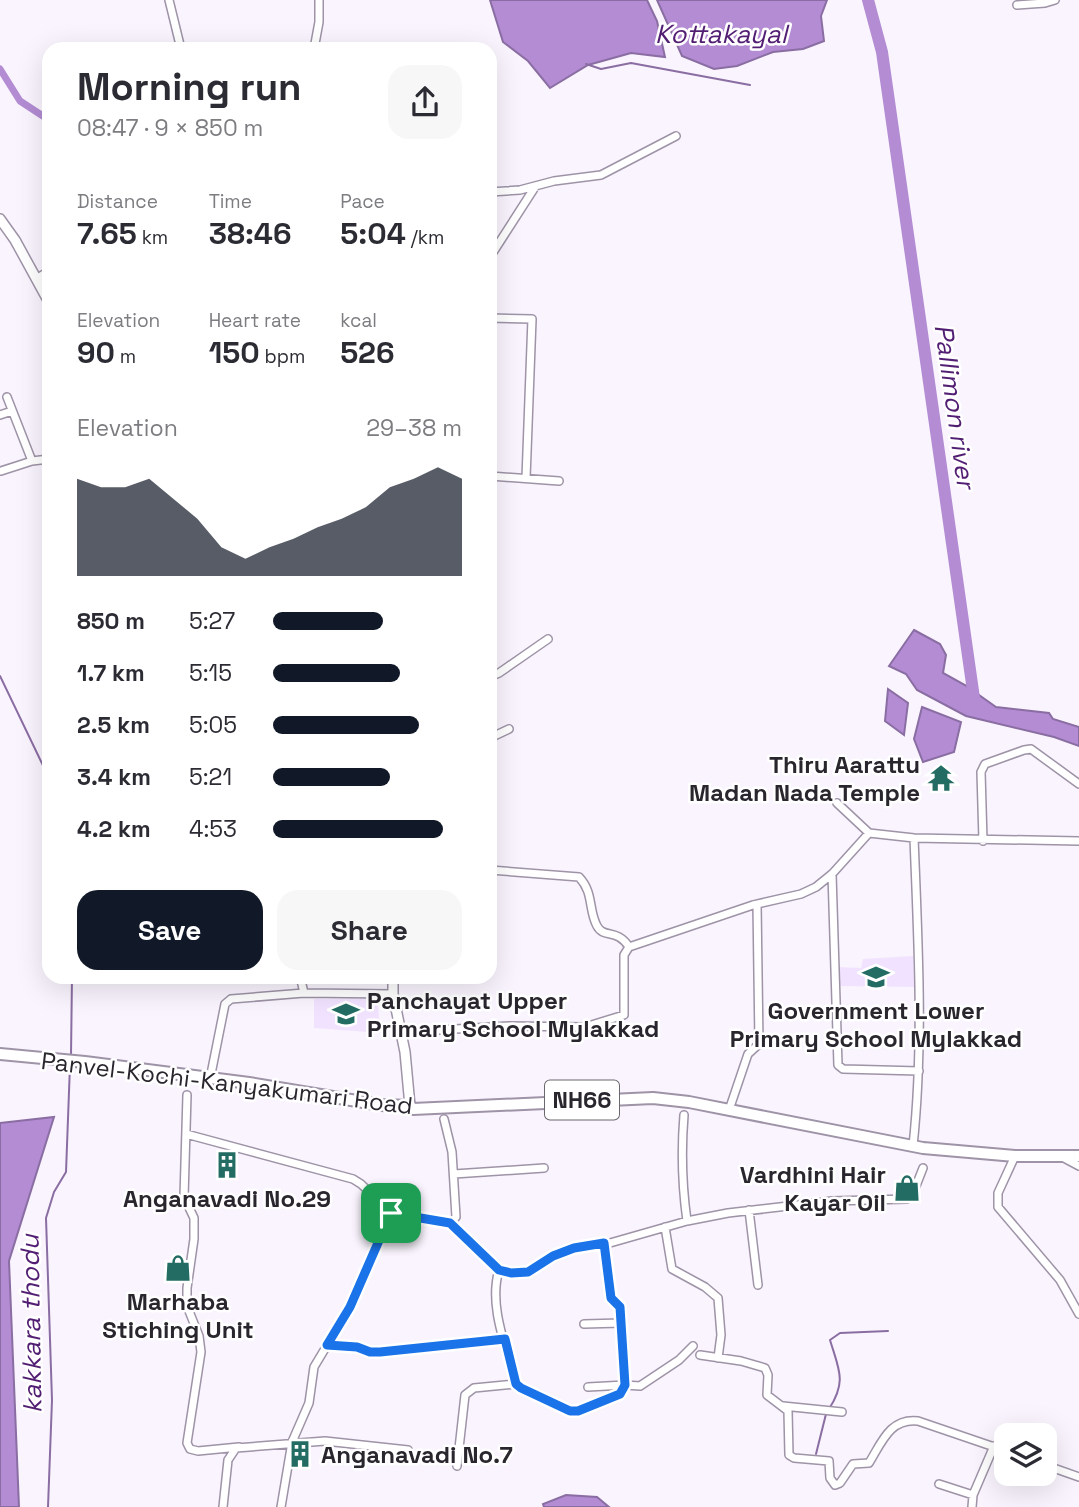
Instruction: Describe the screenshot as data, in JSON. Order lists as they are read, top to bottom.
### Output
{
  "streets": {
    "highway": ["Panvel-Kochi-Kanyakumari Road", "NH66"]
  },
  "water": ["Kottakayal", "Pallimon river", "kakkara thodu"],
  "places": {
    "temple": ["Thiru Aarattu Madan Nada Temple"],
    "school or university": ["Government Lower Primary School Mylakkad", "Panchayat Upper Primary School Mylakkad"],
    "building": ["Anganavadi No.29", "Anganavadi No.7"],
    "shop": ["Vardhini Hair Kayar Oil", "Marhaba Stiching Unit"]
  },
  "page": {
    "heading": ["Morning run", "08:47 · 9 × 850 m"],
    "stats": [
      ["Distance", "7.65 km"],
      ["Time", "38:46"],
      ["Pace", "5:04 /km"],
      ["Elevation", "90 m"],
      ["Heart rate", "150 bpm"],
      ["kcal", "526"]
    ],
    "chart": ["Elevation", "29–38 m"],
    "list": [
      {
        "name": "850 m",
        "note": "5:27"
      },
      {
        "name": "1.7 km",
        "note": "5:15"
      },
      {
        "name": "2.5 km",
        "note": "5:05"
      },
      {
        "name": "3.4 km",
        "note": "5:21"
      },
      {
        "name": "4.2 km",
        "note": "4:53"
      }
    ],
    "buttons": ["Save", "Share"]
  }
}
